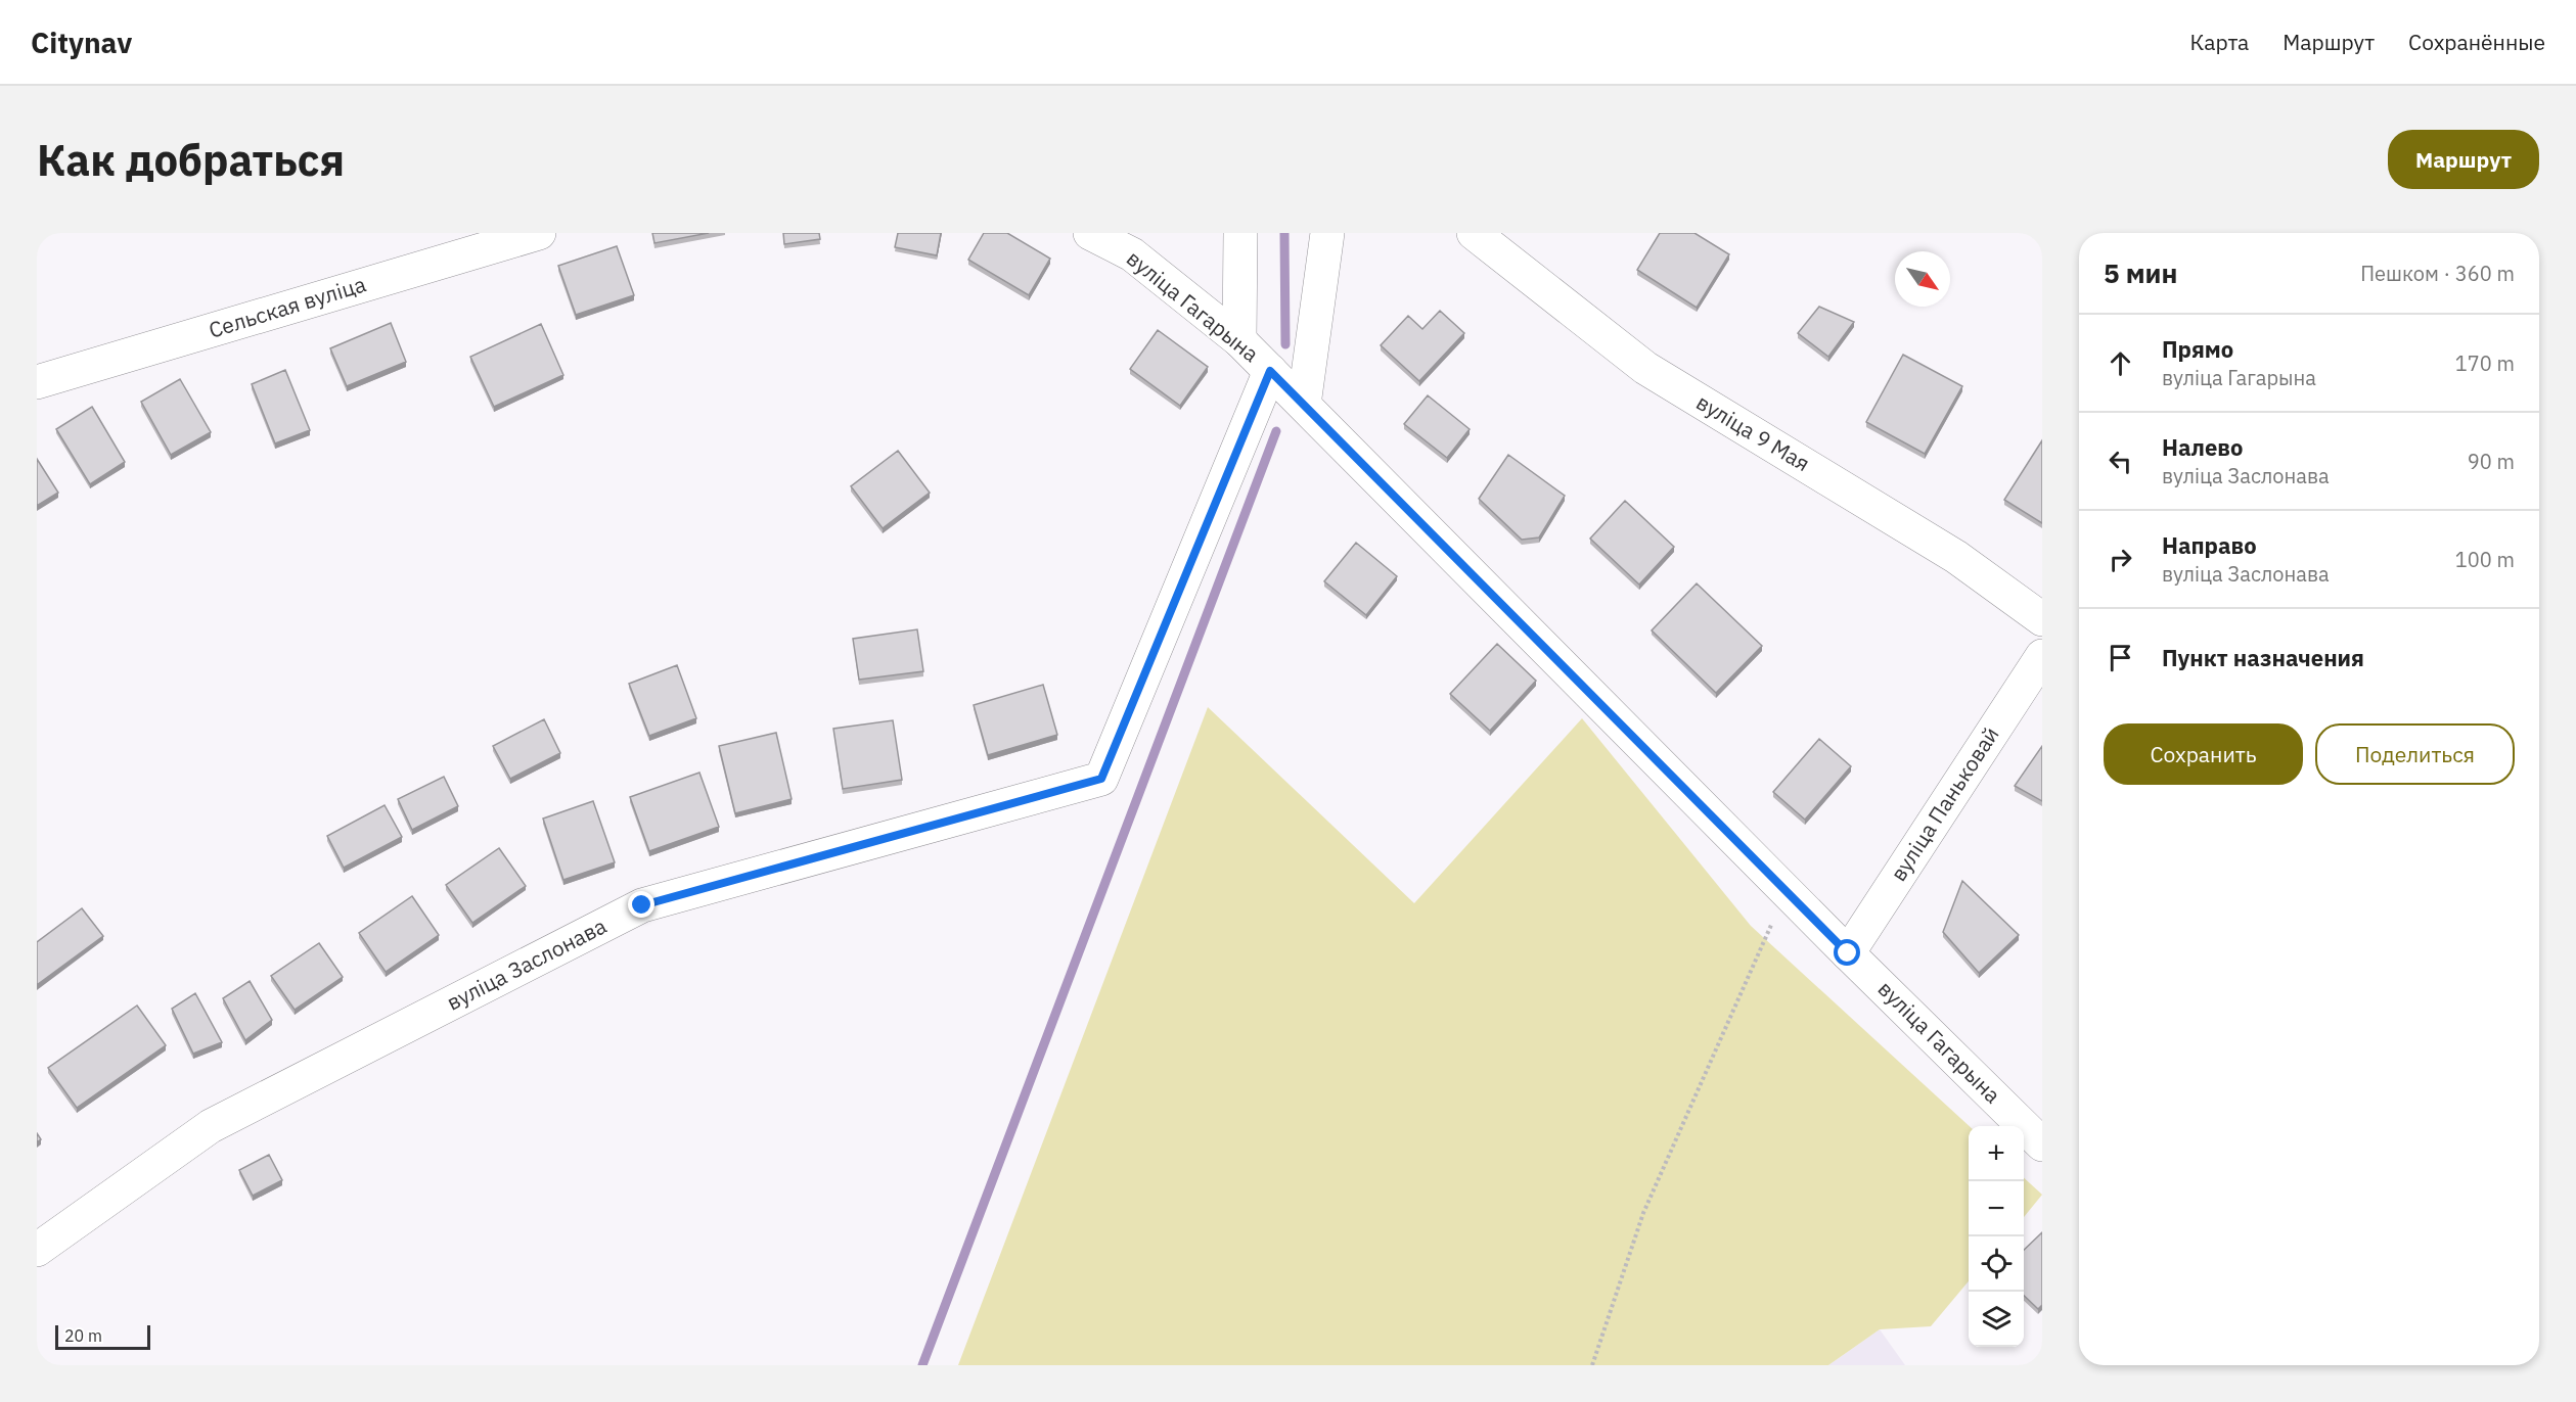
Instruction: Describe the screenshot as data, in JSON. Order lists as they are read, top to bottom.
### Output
{
  "streets": {
    "street": [
      "вуліца Гагарына",
      "Сельская вуліца",
      "вуліца 9 Мая",
      "вуліца Паньковай",
      "вуліца Заслонава"
    ]
  },
  "crossings": [
    ["вуліца Гагарына", "вуліца Паньковай"],
    ["вуліца Гагарына", "вуліца Заслонава"]
  ],
  "scale_bar": "20 m",
  "north": "bottom right",
  "page": {
    "header": "Citynav",
    "nav": ["Карта", "Маршрут", "Сохранённые"],
    "buttons": [
      "Маршрут",
      ["Сохранить", "Поделиться"]
    ],
    "title": "Как добраться",
    "heading": ["5 мин", "Пешком · 360 m"],
    "list": [
      ["Прямо", "вуліца Гагарына", "170 m"],
      ["Налево", "вуліца Заслонава", "90 m"],
      ["Направо", "вуліца Заслонава", "100 m"],
      "Пункт назначения"
    ],
    "map_buttons": ["+", "−"],
    "scale": "20 m"
  }
}
